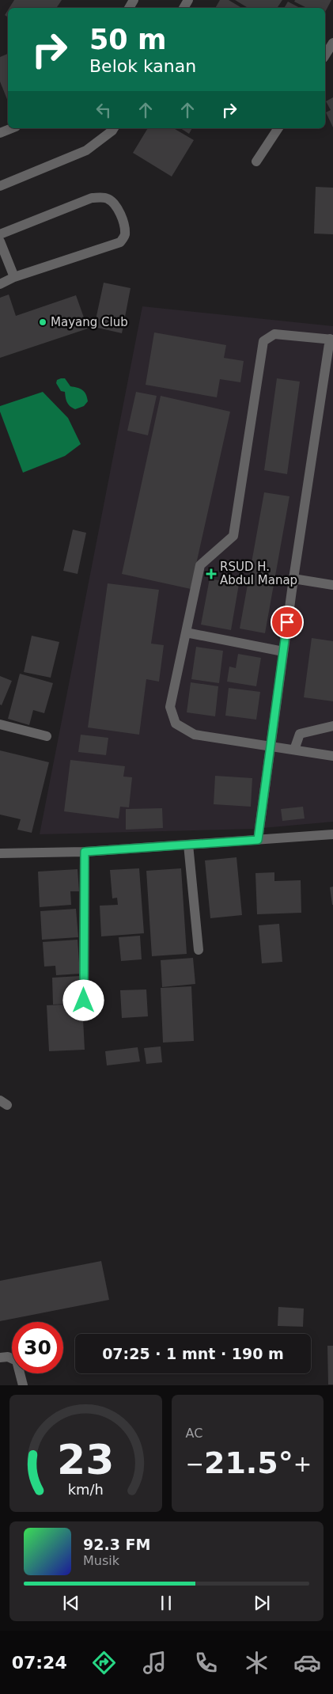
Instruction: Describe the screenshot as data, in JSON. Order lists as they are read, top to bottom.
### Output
{
  "places": {
    "other": ["Mayang Club"],
    "health": ["RSUD H. Abdul Manap"]
  },
  "page": {
    "turn": ["50 m", "Belok kanan"],
    "limit": "30",
    "trip": "07:25 · 1 mnt · 190 m",
    "tile": "AC",
    "heat": ["−", "21.5°", "+"],
    "song": ["92.3 FM", "Musik"],
    "tabs": "07:24",
    "gauge": ["23", "km/h"]
  }
}
